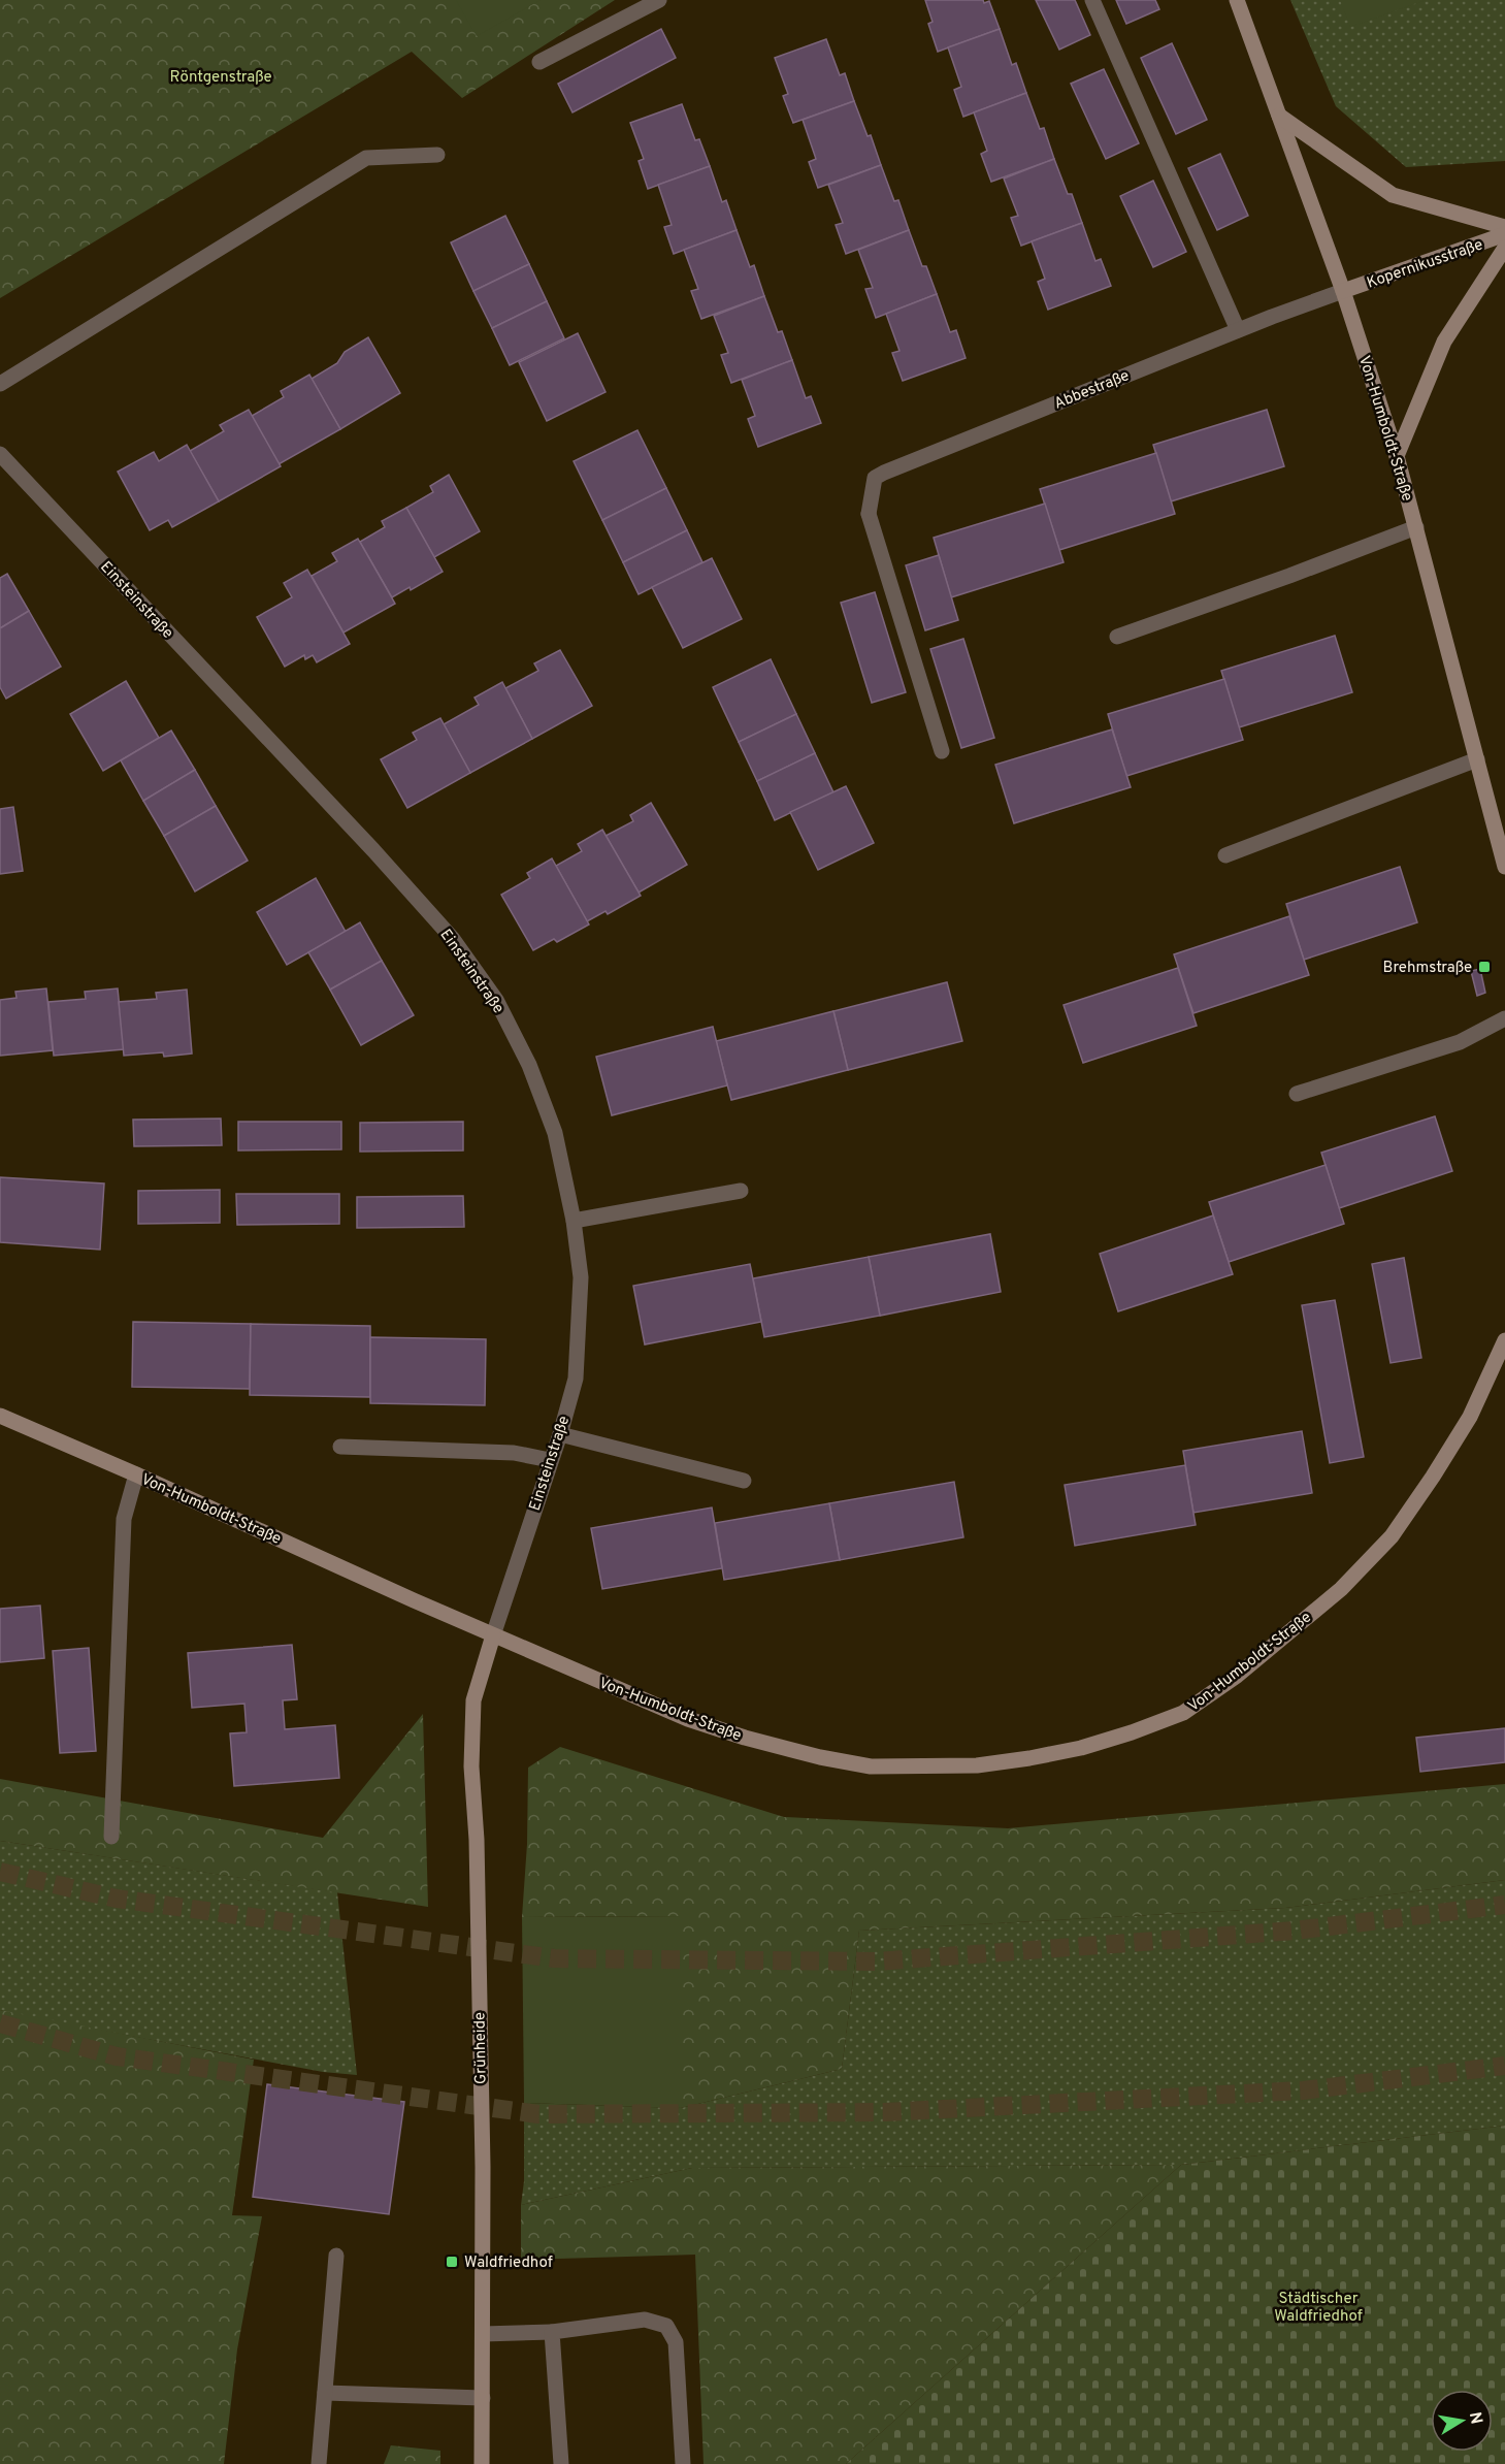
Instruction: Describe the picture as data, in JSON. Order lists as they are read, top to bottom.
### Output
{
  "streets": {
    "street": [
      "Kopernikusstraße",
      "Abbestraße",
      "Von-Humboldt-Straße",
      "Einsteinstraße",
      "Grünheide"
    ]
  },
  "crossings": [
    ["Kopernikusstraße", "Abbestraße"],
    ["Kopernikusstraße", "Von-Humboldt-Straße"],
    ["Abbestraße", "Von-Humboldt-Straße"],
    ["Von-Humboldt-Straße", "Einsteinstraße"],
    ["Von-Humboldt-Straße", "Grünheide"],
    ["Einsteinstraße", "Grünheide"]
  ],
  "parks": ["Röntgenstraße", "Städtischer Waldfriedhof"],
  "places": {
    "transit": ["Brehmstraße", "Waldfriedhof"]
  },
  "north": "right"
}
